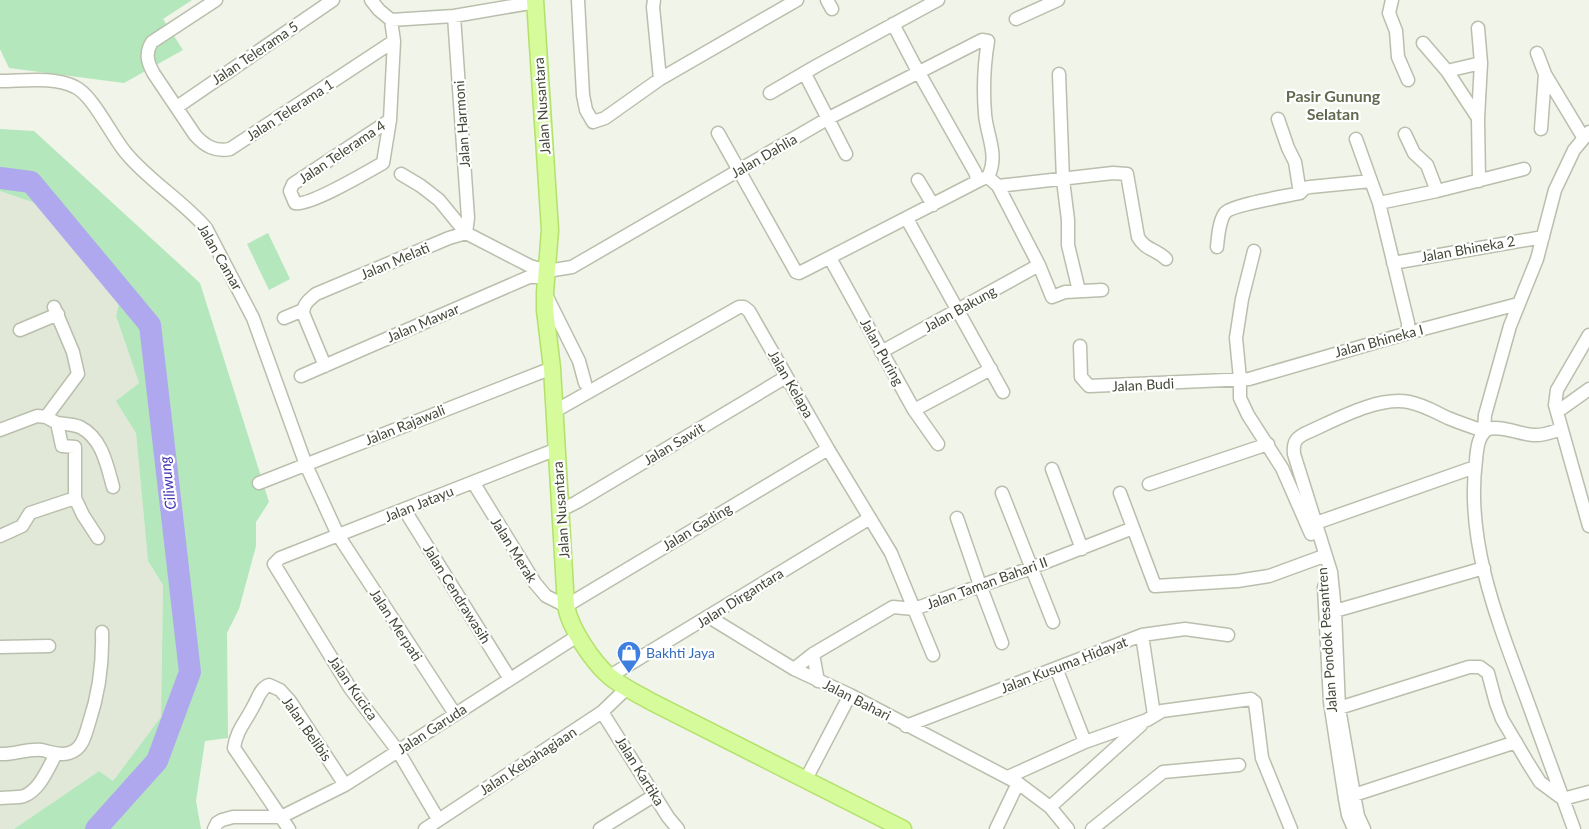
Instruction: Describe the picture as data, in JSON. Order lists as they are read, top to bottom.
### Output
{
  "streets": {
    "main road": ["Jalan Nusantara"],
    "street": [
      "Jalan Telerama 5",
      "Jalan Telerama 1",
      "Jalan Harmoni",
      "Jalan Telerama 4",
      "Jalan Dahlia",
      "Jalan Bhineka 2",
      "Jalan Camar",
      "Jalan Melati",
      "Jalan Bakung",
      "Jalan Mawar",
      "Jalan Bhineka I",
      "Jalan Puring",
      "Jalan Kelapa",
      "Jalan Budi",
      "Jalan Rajawali",
      "Jalan Sawit",
      "Jalan Jatayu",
      "Jalan Gading",
      "Jalan Merak",
      "Jalan Taman Bahari II",
      "Jalan Cendrawasih",
      "Jalan Dirgantara",
      "Jalan Merpati",
      "Jalan Pondok Pesantren",
      "Jalan Kusuma Hidayat",
      "Jalan Kucica",
      "Jalan Bahari",
      "Jalan Belibis",
      "Jalan Garuda",
      "Jalan Kebahagiaan",
      "Jalan Kartika"
    ]
  },
  "crossings": [
    ["Jalan Telerama 5", "Jalan Telerama 1"],
    ["Jalan Nusantara", "Jalan Dahlia"],
    ["Jalan Nusantara", "Jalan Mawar"],
    ["Jalan Nusantara", "Jalan Kelapa"],
    ["Jalan Nusantara", "Jalan Rajawali"],
    ["Jalan Nusantara", "Jalan Sawit"],
    ["Jalan Nusantara", "Jalan Jatayu"],
    ["Jalan Nusantara", "Jalan Gading"],
    ["Jalan Nusantara", "Jalan Merak"],
    ["Jalan Nusantara", "Jalan Dirgantara"],
    ["Jalan Nusantara", "Jalan Garuda"],
    ["Jalan Nusantara", "Jalan Kebahagiaan"],
    ["Jalan Harmoni", "Jalan Melati"],
    ["Jalan Dahlia", "Jalan Mawar"],
    ["Jalan Camar", "Jalan Rajawali"],
    ["Jalan Camar", "Jalan Jatayu"],
    ["Jalan Camar", "Jalan Merpati"],
    ["Jalan Bakung", "Jalan Puring"],
    ["Jalan Bhineka I", "Jalan Budi"],
    ["Jalan Bhineka I", "Jalan Pondok Pesantren"],
    ["Jalan Kelapa", "Jalan Sawit"],
    ["Jalan Kelapa", "Jalan Gading"],
    ["Jalan Kelapa", "Jalan Taman Bahari II"],
    ["Jalan Kelapa", "Jalan Dirgantara"],
    ["Jalan Budi", "Jalan Pondok Pesantren"],
    ["Jalan Jatayu", "Jalan Merak"],
    ["Jalan Jatayu", "Jalan Cendrawasih"],
    ["Jalan Jatayu", "Jalan Merpati"],
    ["Jalan Jatayu", "Jalan Kucica"],
    ["Jalan Gading", "Jalan Merak"],
    ["Jalan Taman Bahari II", "Jalan Bahari"],
    ["Jalan Cendrawasih", "Jalan Garuda"],
    ["Jalan Dirgantara", "Jalan Bahari"],
    ["Jalan Merpati", "Jalan Garuda"],
    ["Jalan Kusuma Hidayat", "Jalan Bahari"],
    ["Jalan Kucica", "Jalan Garuda"],
    ["Jalan Kucica", "Jalan Kebahagiaan"],
    ["Jalan Belibis", "Jalan Garuda"],
    ["Jalan Kebahagiaan", "Jalan Kartika"]
  ],
  "districts": ["Pasir Gunung Selatan"],
  "water": ["Ciliwung"],
  "places": {
    "shop": ["Bakhti Jaya"]
  }
}
